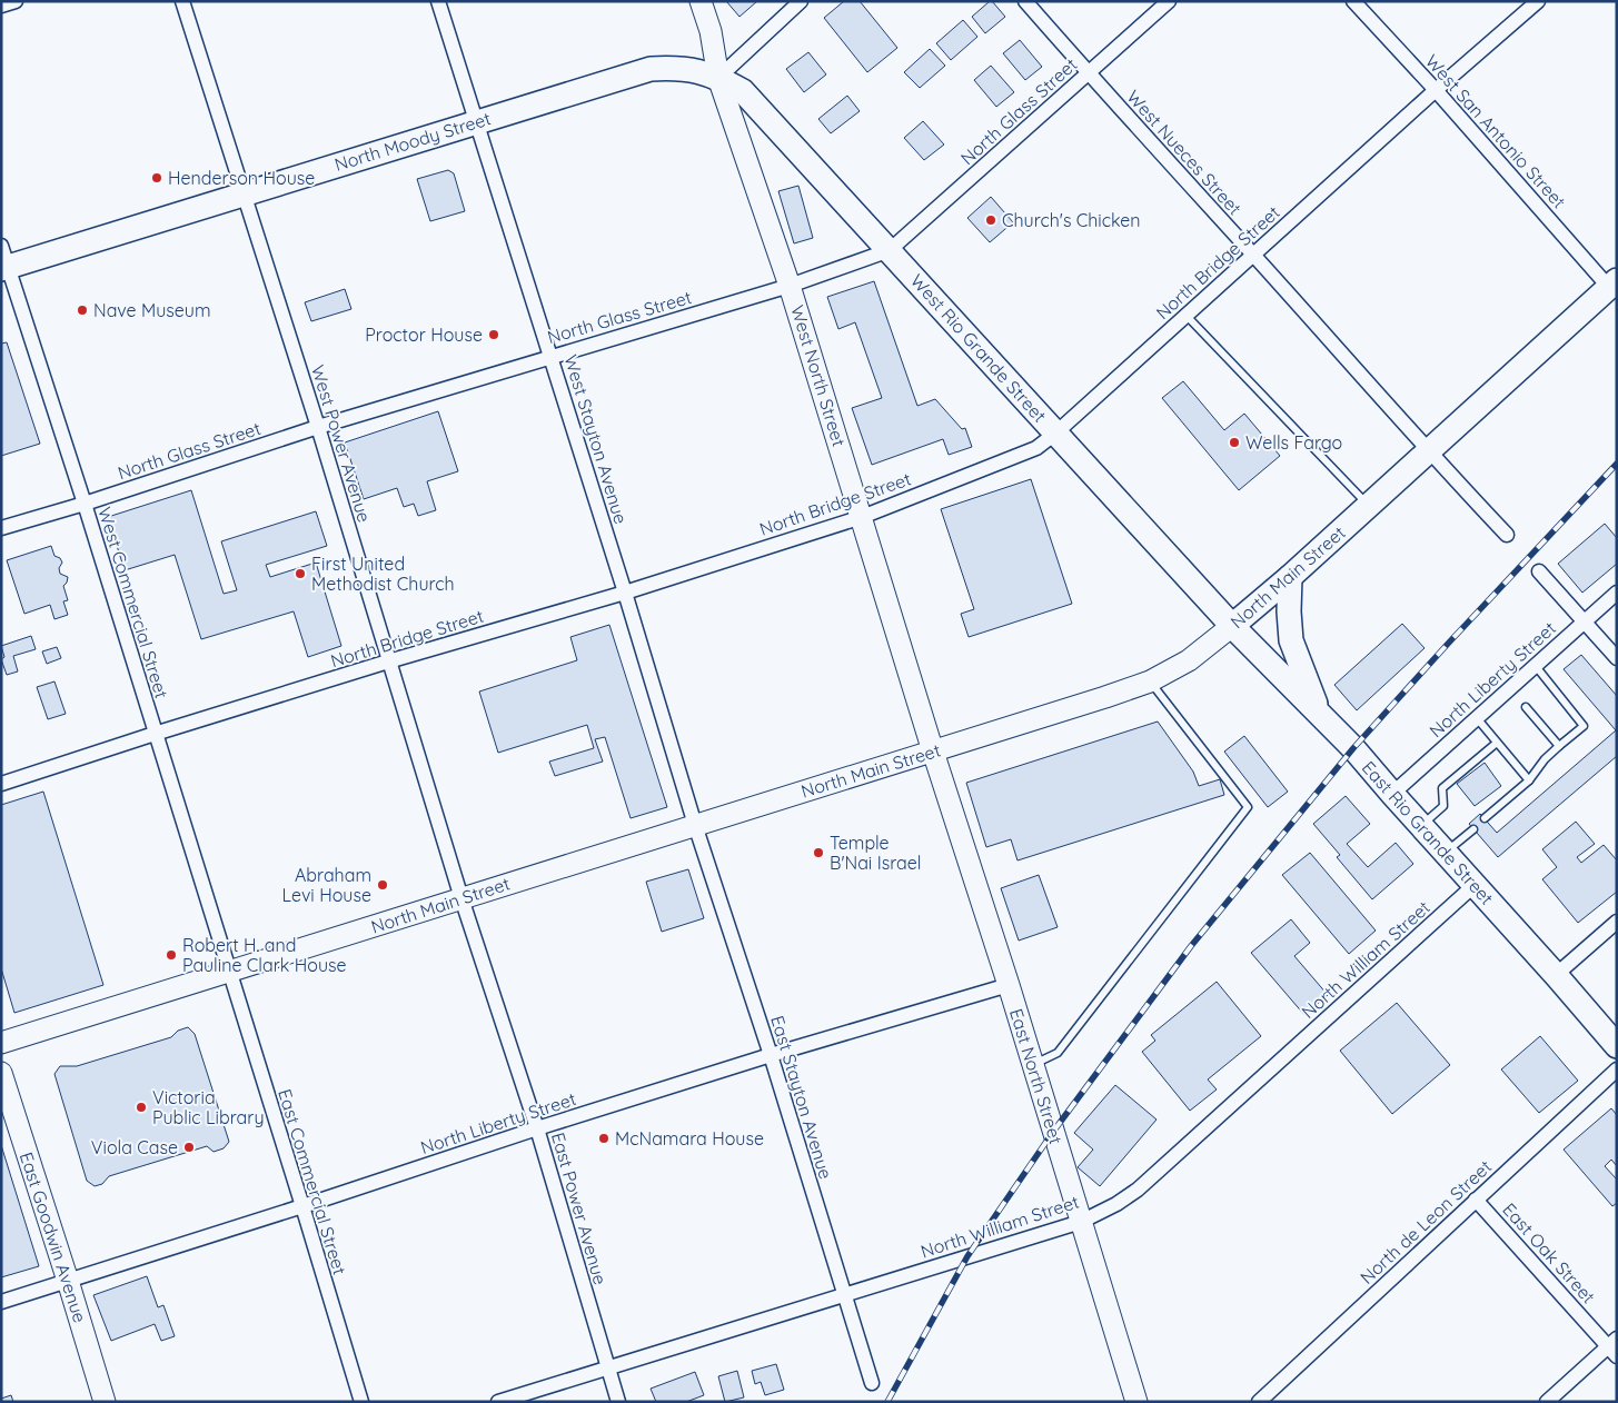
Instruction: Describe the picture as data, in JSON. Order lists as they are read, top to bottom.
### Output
{
  "streets": {
    "main road": [
      "North Moody Street",
      "West Rio Grande Street",
      "North Main Street",
      "East Rio Grande Street"
    ],
    "street": [
      "North Glass Street",
      "West San Antonio Street",
      "West Nueces Street",
      "North Bridge Street",
      "West North Street",
      "West Stayton Avenue",
      "West Power Avenue",
      "West Commercial Street",
      "North Liberty Street",
      "North William Street",
      "East North Street",
      "East Stayton Avenue",
      "East Commercial Street",
      "East Power Avenue",
      "North de Leon Street",
      "East Goodwin Avenue",
      "East Oak Street"
    ]
  },
  "crossings": [
    ["North Glass Street", "West Nueces Street"],
    ["North Glass Street", "West Rio Grande Street"],
    ["North Glass Street", "West North Street"],
    ["North Glass Street", "West Stayton Avenue"],
    ["North Glass Street", "West Power Avenue"],
    ["North Glass Street", "West Commercial Street"],
    ["West San Antonio Street", "North Bridge Street"],
    ["West San Antonio Street", "North Main Street"],
    ["North Moody Street", "West Rio Grande Street"],
    ["North Moody Street", "West North Street"],
    ["North Moody Street", "West Stayton Avenue"],
    ["North Moody Street", "West Power Avenue"],
    ["North Moody Street", "West Commercial Street"],
    ["West Nueces Street", "North Bridge Street"],
    ["West Nueces Street", "North Main Street"],
    ["North Bridge Street", "West Rio Grande Street"],
    ["North Bridge Street", "West North Street"],
    ["North Bridge Street", "West Stayton Avenue"],
    ["North Bridge Street", "West Power Avenue"],
    ["North Bridge Street", "West Commercial Street"],
    ["West Rio Grande Street", "West North Street"],
    ["West Rio Grande Street", "North Main Street"],
    ["West Rio Grande Street", "East Rio Grande Street"],
    ["West North Street", "North Main Street"],
    ["West North Street", "East North Street"],
    ["West Stayton Avenue", "North Main Street"],
    ["West Stayton Avenue", "East Stayton Avenue"],
    ["West Power Avenue", "North Main Street"],
    ["West Power Avenue", "East Power Avenue"],
    ["North Main Street", "West Commercial Street"],
    ["North Main Street", "East Rio Grande Street"],
    ["North Main Street", "East North Street"],
    ["North Main Street", "East Stayton Avenue"],
    ["North Main Street", "East Commercial Street"],
    ["North Main Street", "East Power Avenue"],
    ["West Commercial Street", "East Commercial Street"],
    ["North Liberty Street", "East Rio Grande Street"],
    ["North Liberty Street", "East North Street"],
    ["North Liberty Street", "East Stayton Avenue"],
    ["North Liberty Street", "East Commercial Street"],
    ["North Liberty Street", "East Power Avenue"],
    ["North Liberty Street", "East Goodwin Avenue"],
    ["East Rio Grande Street", "North William Street"],
    ["North William Street", "East North Street"],
    ["North William Street", "East Stayton Avenue"],
    ["North William Street", "East Power Avenue"],
    ["North de Leon Street", "East Oak Street"]
  ],
  "places": [
    "Henderson House",
    "Church's Chicken",
    "Nave Museum",
    "Proctor House",
    "Wells Fargo",
    "First United Methodist Church",
    "Temple B'Nai Israel",
    "Abraham Levi House",
    "Robert H. and Pauline Clark House",
    "Victoria Public Library",
    "McNamara House",
    "Viola Case"
  ]
}
